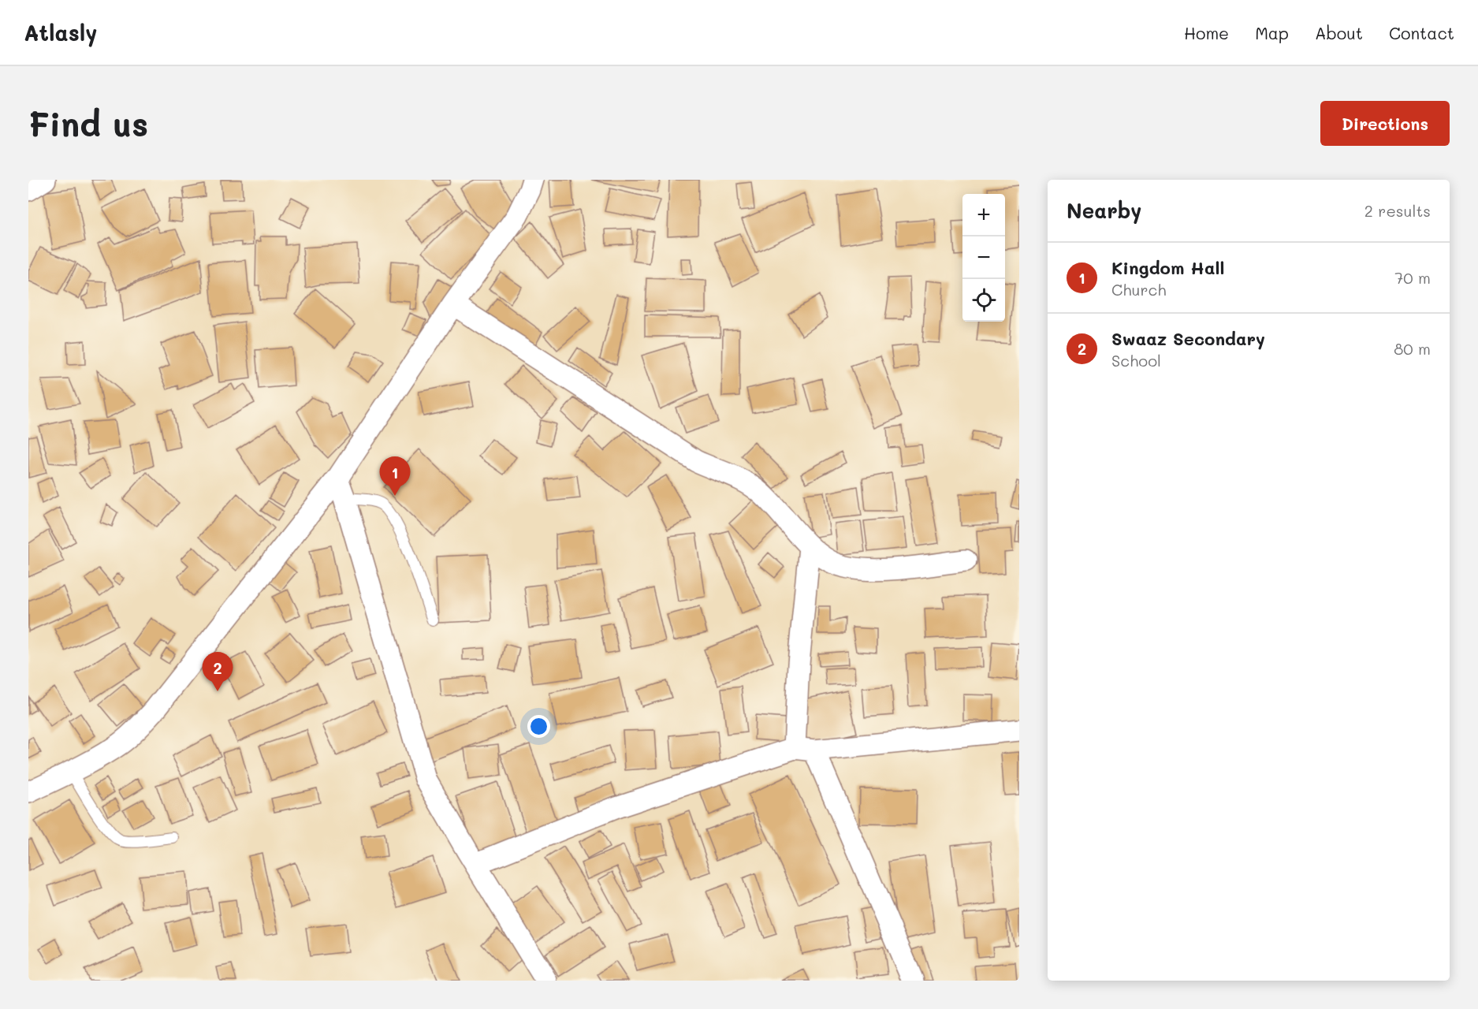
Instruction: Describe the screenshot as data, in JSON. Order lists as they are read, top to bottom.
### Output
{
  "page": {
    "header": "Atlasly",
    "nav": [
      "Home",
      "Map",
      "About",
      "Contact"
    ],
    "buttons": "Directions",
    "title": "Find us",
    "heading": ["Nearby", "2 results"],
    "map_buttons": ["+", "−"],
    "list": [
      {
        "mark": "1",
        "name": "Kingdom Hall",
        "note": "Church",
        "value": "70 m"
      },
      {
        "mark": "2",
        "name": "Swaaz Secondary",
        "note": "School",
        "value": "80 m"
      }
    ],
    "pins": ["1", "2"]
  }
}
